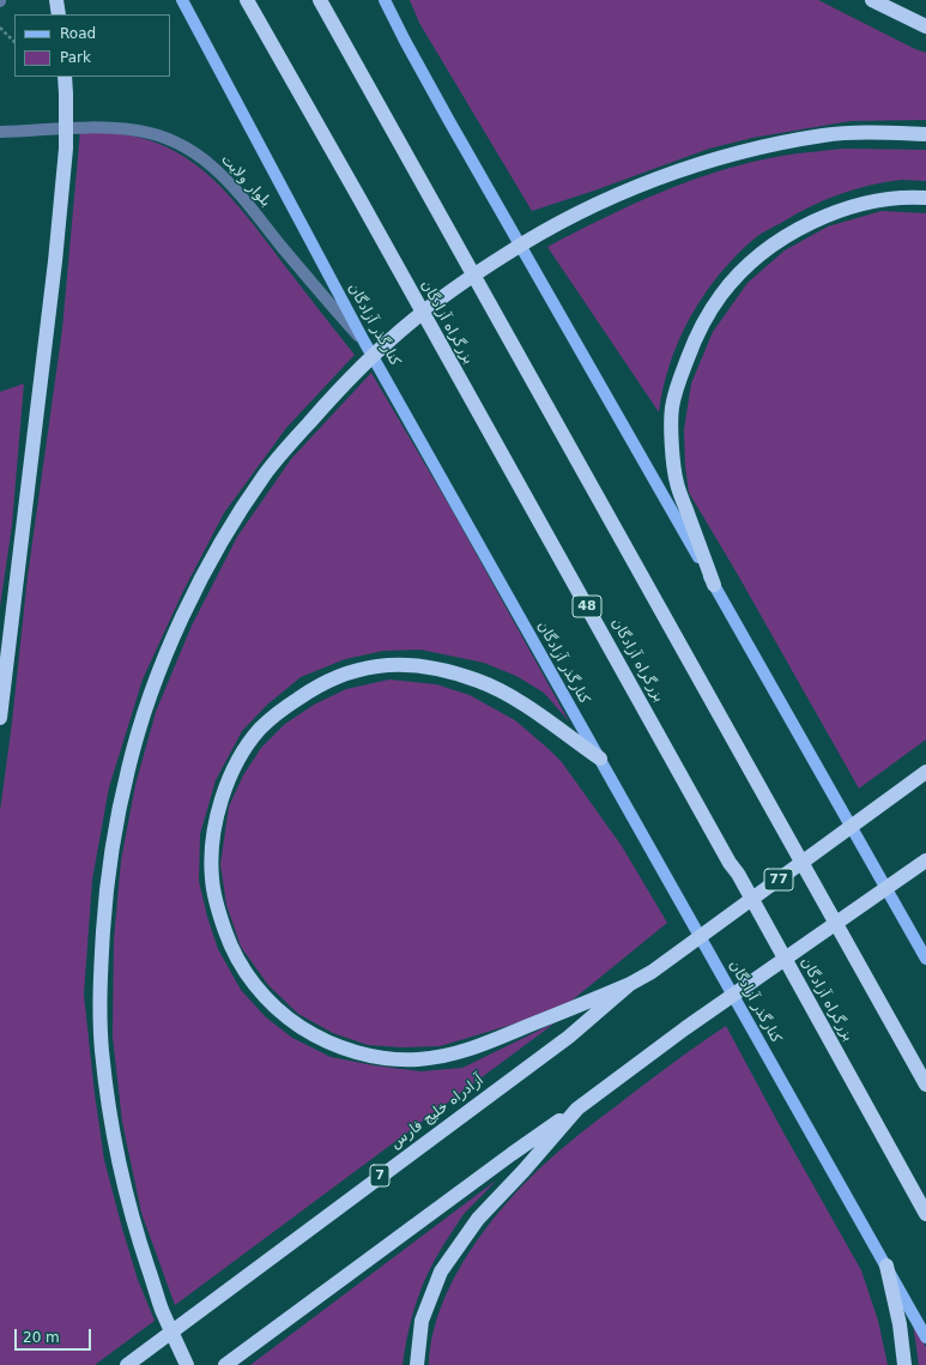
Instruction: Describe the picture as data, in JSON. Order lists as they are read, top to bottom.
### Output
{
  "streets": {
    "highway": [
      "بزرگراه آزادگان",
      "48",
      "77",
      "آزادراه خلیج فارس",
      "7"
    ],
    "main road": ["کنارگذر آزادگان"],
    "street": ["بلوار ولایت"]
  },
  "crossings": [
    ["بلوار ولایت", "کنارگذر آزادگان"]
  ],
  "legend": ["Road", "Park"],
  "scale_bar": "20 m"
}
